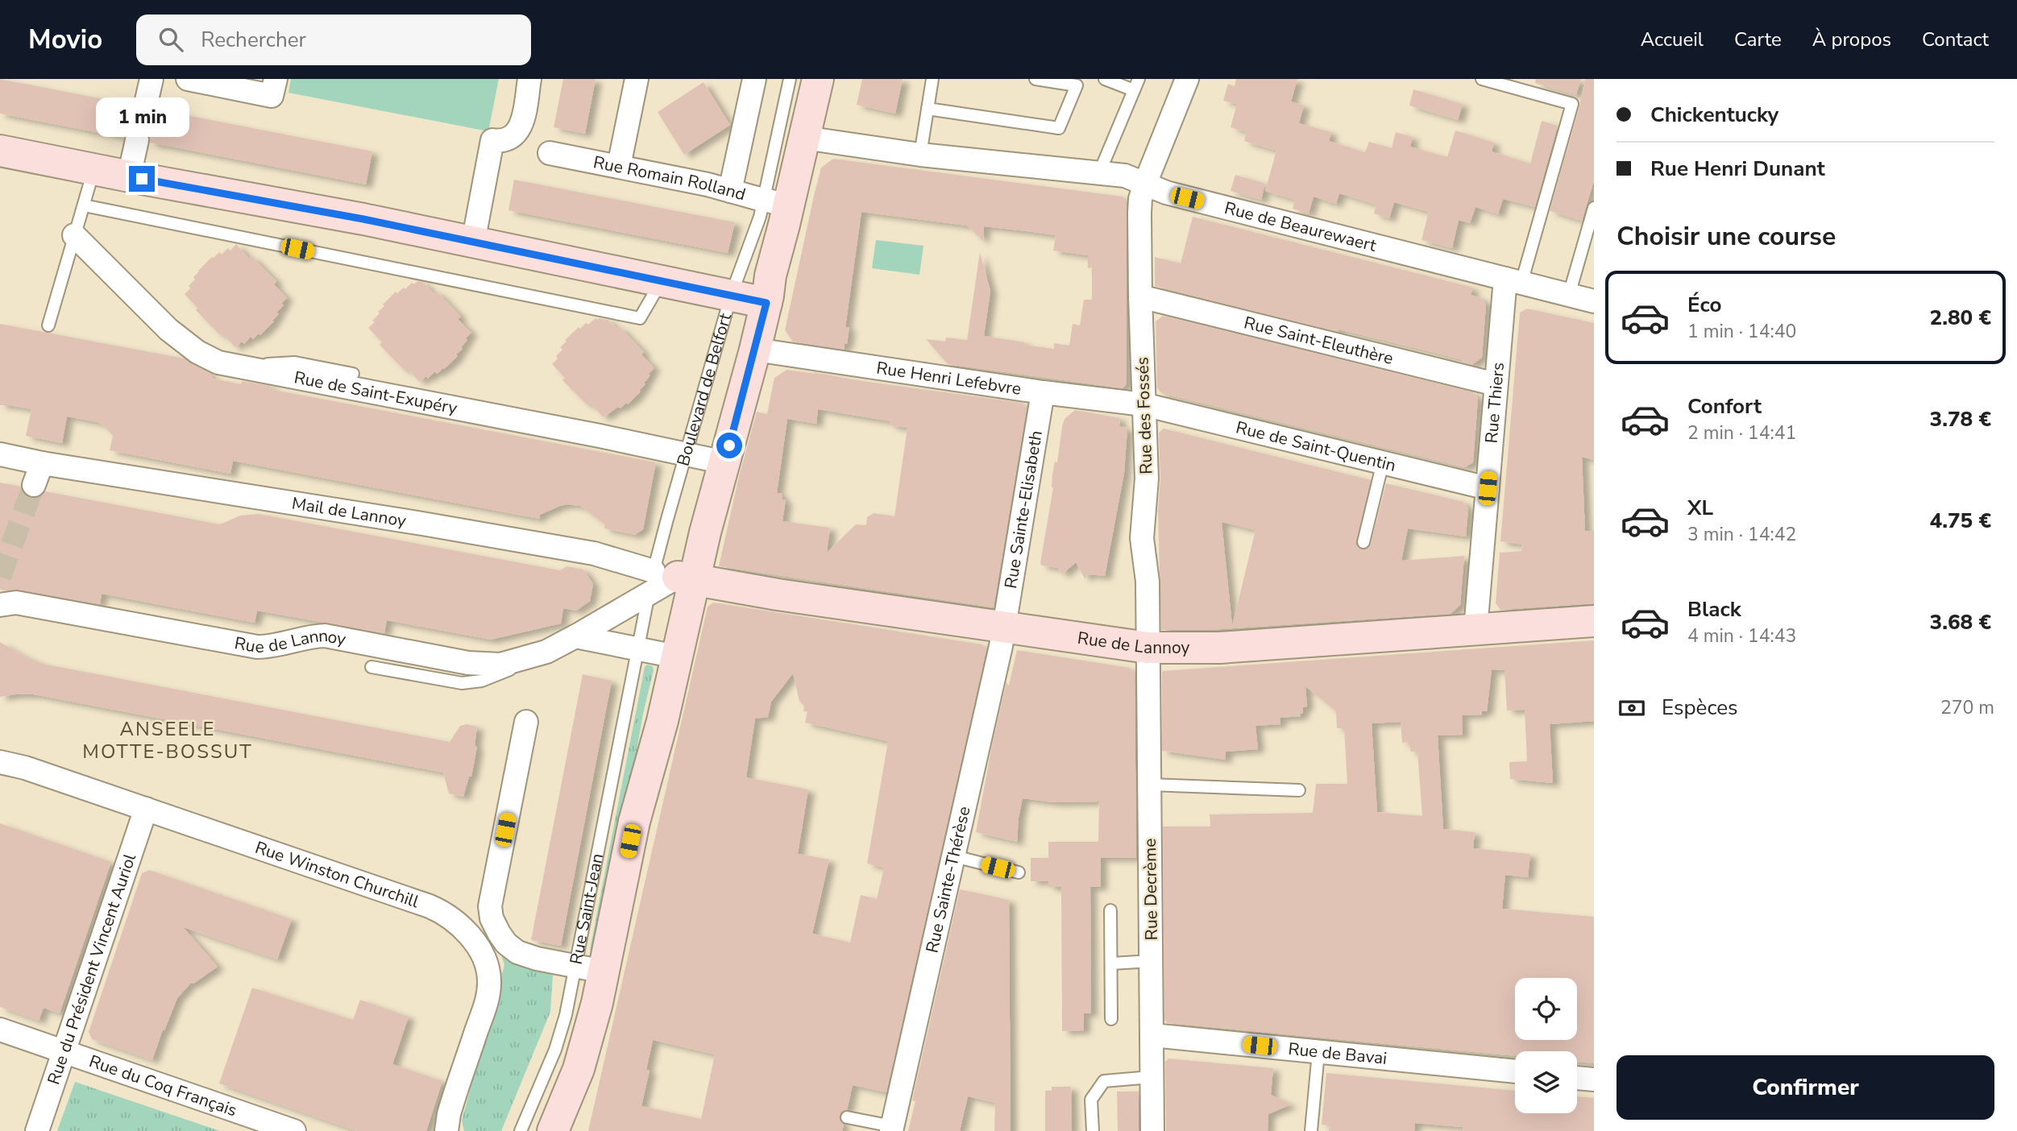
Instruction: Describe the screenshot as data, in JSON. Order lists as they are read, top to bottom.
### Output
{
  "streets": {
    "main road": ["Boulevard de Belfort", "Rue de Lannoy", "Rue Saint-Jean"],
    "street": [
      "Rue Romain Rolland",
      "Rue de Beaurewaert",
      "Rue Saint-Eleuthère",
      "Rue Henri Lefebvre",
      "Rue de Saint-Exupéry",
      "Rue Thiers",
      "Rue des Fossés",
      "Rue de Saint-Quentin",
      "Rue Sainte-Elisabeth",
      "Mail de Lannoy",
      "Rue Winston Churchill",
      "Rue Sainte-Thérèse",
      "Rue Decrème",
      "Rue du Président Vincent Auriol",
      "Rue de Bavai",
      "Rue du Coq Français"
    ]
  },
  "crossings": [
    ["Rue Romain Rolland", "Boulevard de Belfort"],
    ["Rue de Beaurewaert", "Boulevard de Belfort"],
    ["Rue de Beaurewaert", "Rue Thiers"],
    ["Rue de Beaurewaert", "Rue des Fossés"],
    ["Rue Saint-Eleuthère", "Rue Thiers"],
    ["Rue Saint-Eleuthère", "Rue des Fossés"],
    ["Rue Henri Lefebvre", "Boulevard de Belfort"],
    ["Rue Henri Lefebvre", "Rue des Fossés"],
    ["Rue Henri Lefebvre", "Rue de Saint-Quentin"],
    ["Rue Henri Lefebvre", "Rue Sainte-Elisabeth"],
    ["Boulevard de Belfort", "Rue de Saint-Exupéry"],
    ["Boulevard de Belfort", "Mail de Lannoy"],
    ["Boulevard de Belfort", "Rue de Lannoy"],
    ["Boulevard de Belfort", "Rue Saint-Jean"],
    ["Rue Thiers", "Rue de Saint-Quentin"],
    ["Rue Thiers", "Rue de Lannoy"],
    ["Rue des Fossés", "Rue de Saint-Quentin"],
    ["Rue des Fossés", "Rue de Lannoy"],
    ["Rue des Fossés", "Rue Decrème"],
    ["Rue Sainte-Elisabeth", "Rue de Lannoy"],
    ["Rue Sainte-Elisabeth", "Rue Sainte-Thérèse"],
    ["Mail de Lannoy", "Rue de Lannoy"],
    ["Mail de Lannoy", "Rue Saint-Jean"],
    ["Rue de Lannoy", "Rue Sainte-Thérèse"],
    ["Rue de Lannoy", "Rue Decrème"],
    ["Rue de Lannoy", "Rue Saint-Jean"],
    ["Rue Winston Churchill", "Rue du Président Vincent Auriol"],
    ["Rue Decrème", "Rue de Bavai"],
    ["Rue du Président Vincent Auriol", "Rue du Coq Français"]
  ],
  "districts": ["ANSEELE MOTTE-BOSSUT"],
  "page": {
    "header": "Movio",
    "search": "Rechercher",
    "nav": [
      "Accueil",
      "Carte",
      "À propos",
      "Contact"
    ],
    "banner": ["Chickentucky", "Rue Henri Dunant"],
    "bubble": "1 min",
    "heading": "Choisir une course",
    "list": [
      {
        "name": "Éco",
        "note": "1 min · 14:40",
        "value": "2.80 €"
      },
      {
        "name": "Confort",
        "note": "2 min · 14:41",
        "value": "3.78 €"
      },
      {
        "name": "XL",
        "note": "3 min · 14:42",
        "value": "4.75 €"
      },
      {
        "name": "Black",
        "note": "4 min · 14:43",
        "value": "3.68 €"
      }
    ],
    "pay": ["Espèces", "270 m"],
    "buttons": "Confirmer"
  }
}
